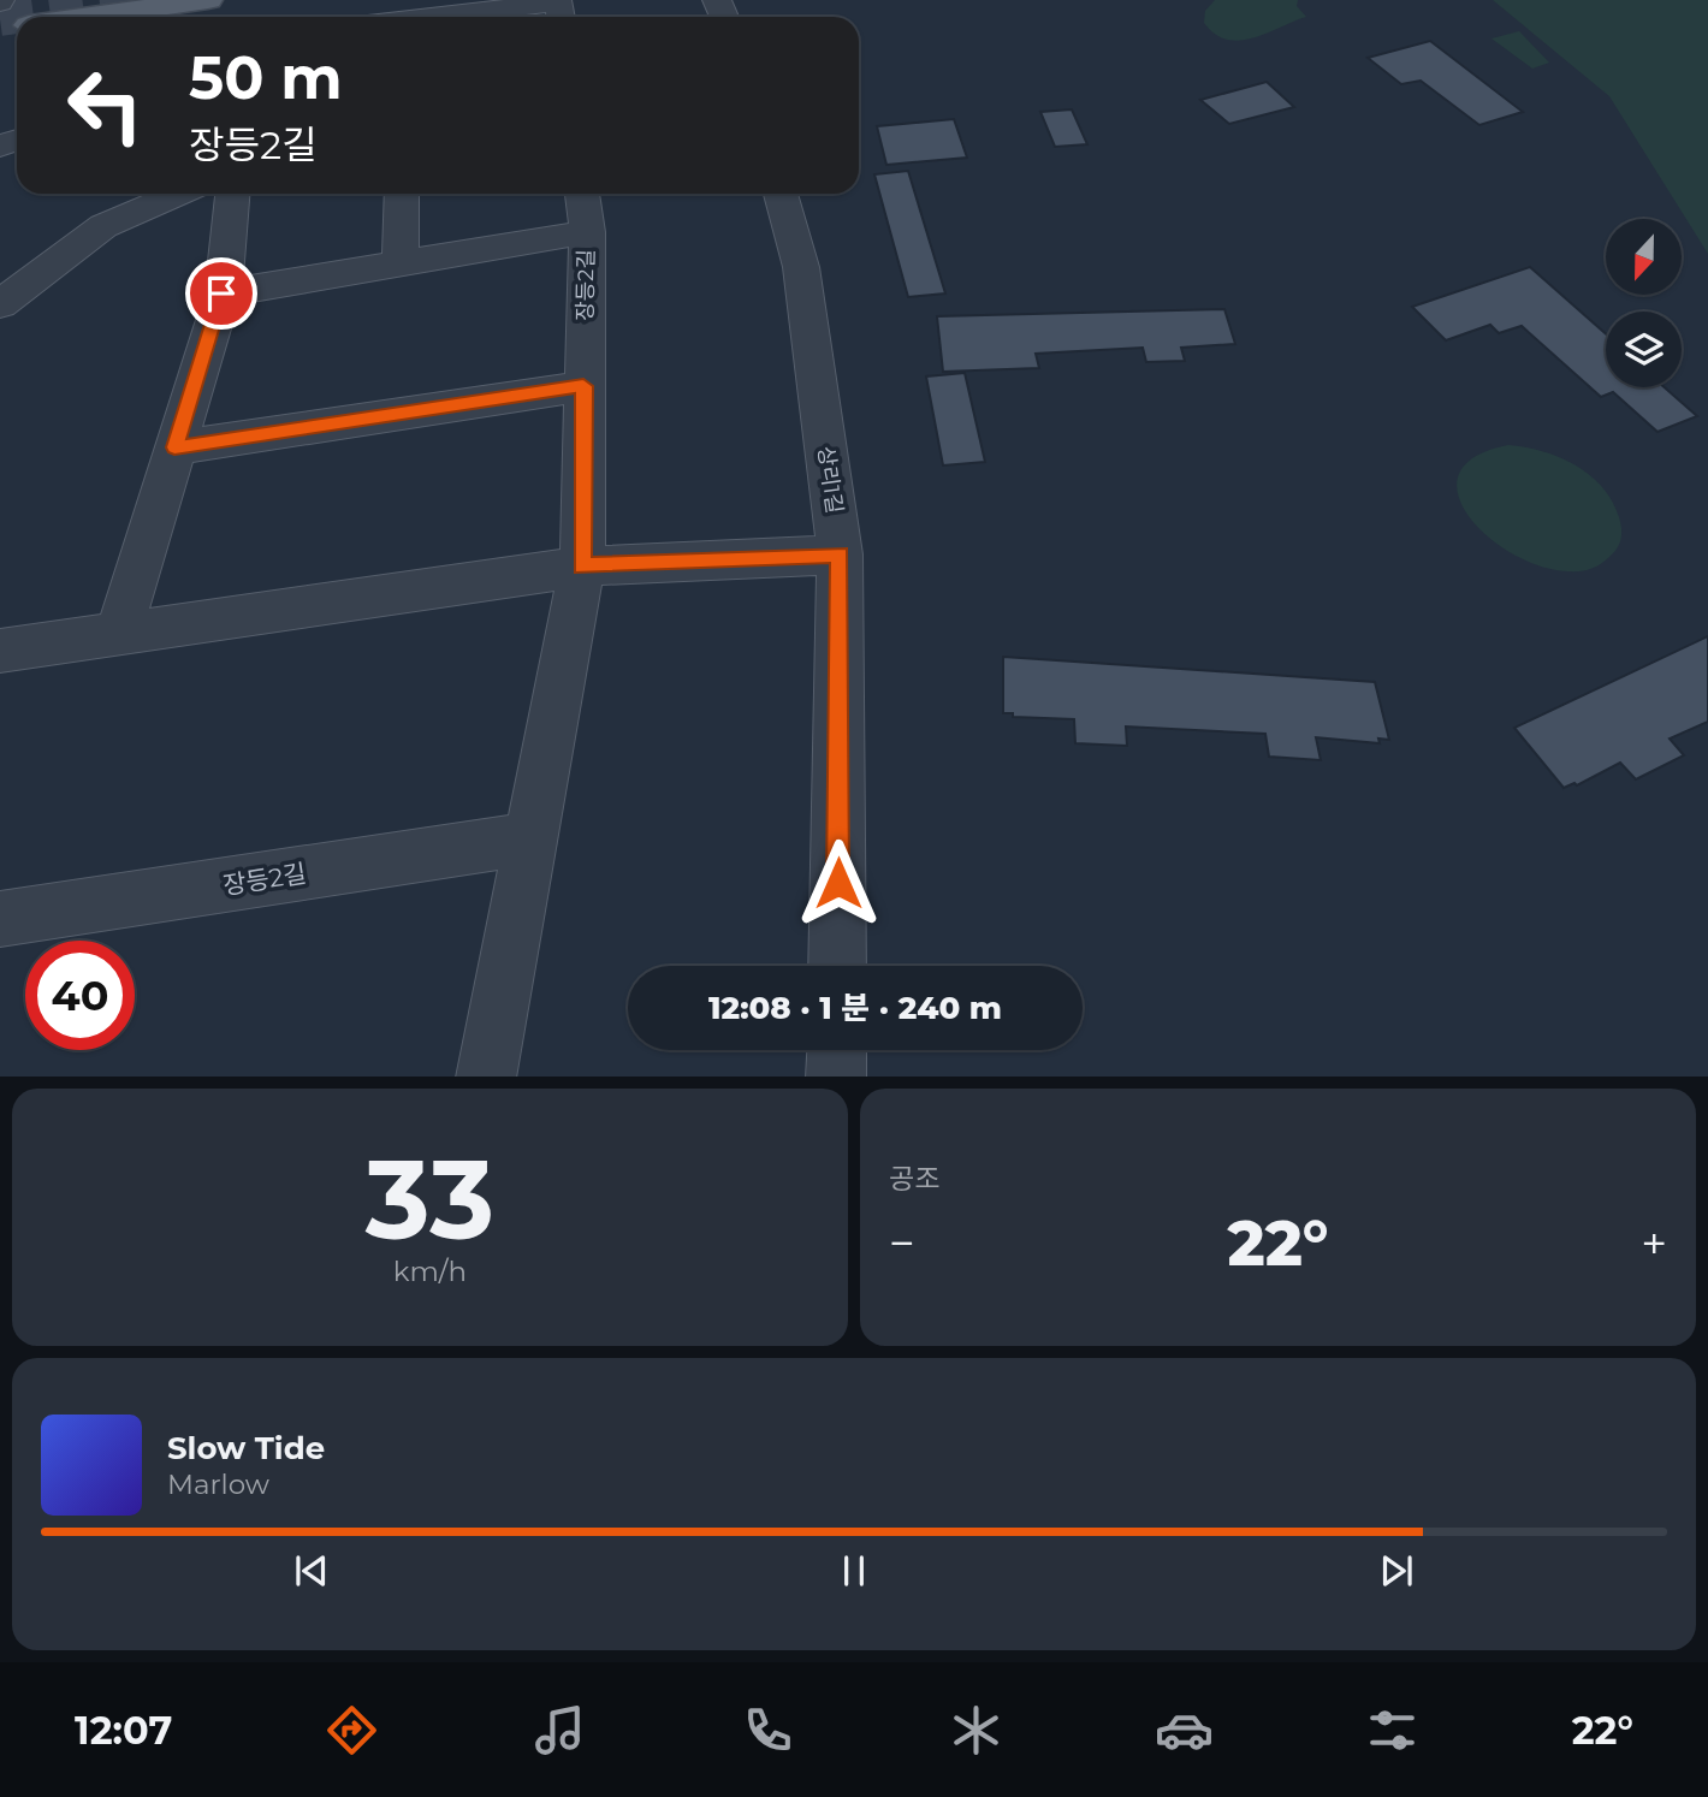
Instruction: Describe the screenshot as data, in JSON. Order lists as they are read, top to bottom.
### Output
{
  "streets": {
    "street": ["장등2길", "상리1길"]
  },
  "north": "bottom",
  "page": {
    "turn": ["50 m", "장등2길"],
    "limit": "40",
    "trip": "12:08 · 1 분 · 240 m",
    "tile": [
      ["33", "km/h"],
      "공조"
    ],
    "heat": ["−", "22°", "+"],
    "song": ["Slow Tide", "Marlow"],
    "tabs": ["12:07", "22°"]
  }
}
